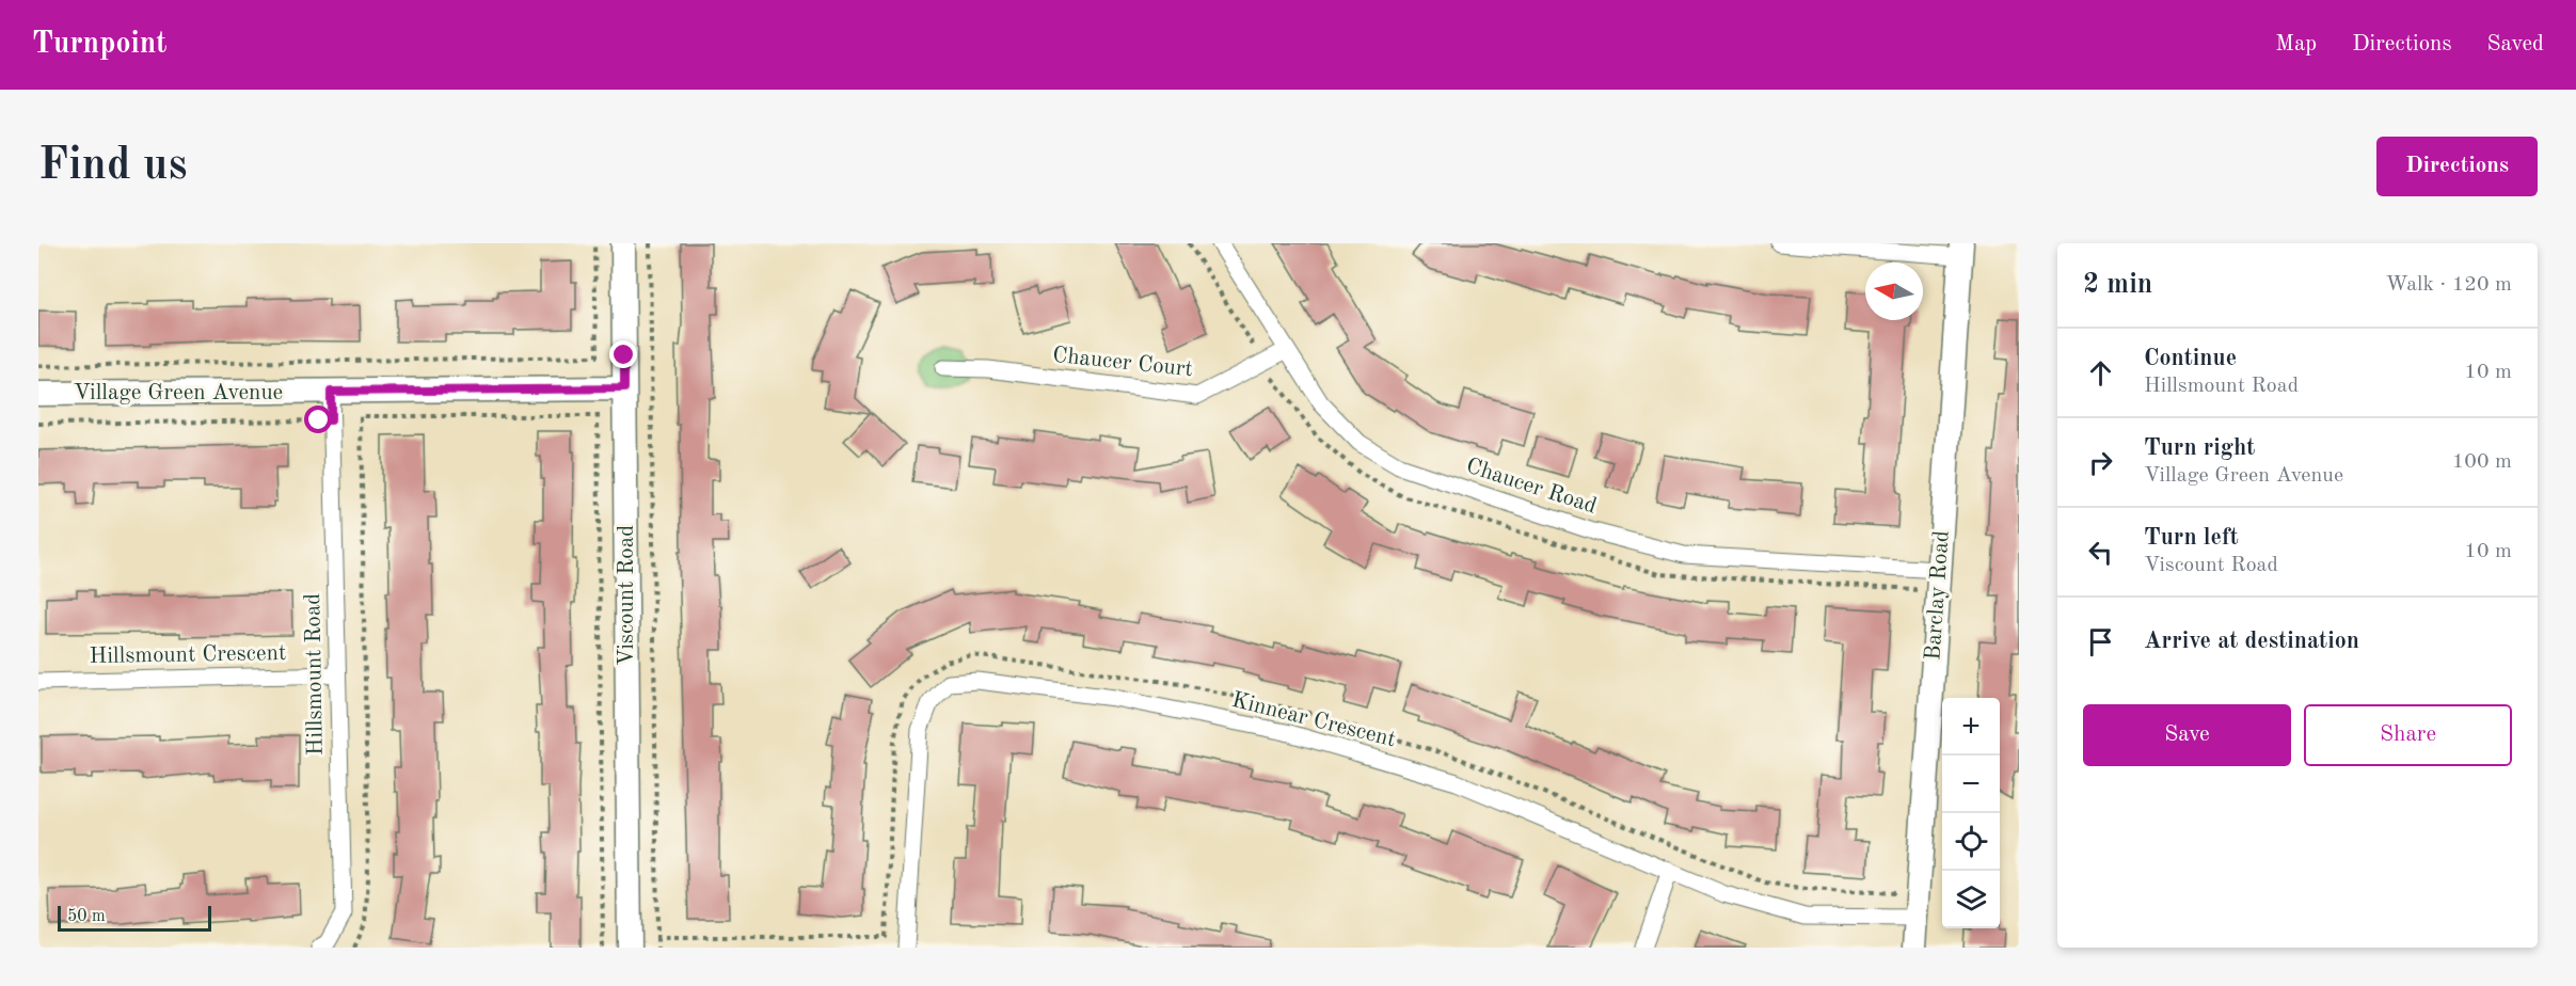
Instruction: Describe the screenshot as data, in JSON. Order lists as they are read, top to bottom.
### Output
{
  "streets": {
    "street": [
      "Chaucer Court",
      "Village Green Avenue",
      "Chaucer Road",
      "Viscount Road",
      "Barclay Road",
      "Hillsmount Crescent",
      "Hillsmount Road",
      "Kinnear Crescent"
    ]
  },
  "crossings": [
    ["Chaucer Court", "Chaucer Road"],
    ["Village Green Avenue", "Viscount Road"],
    ["Village Green Avenue", "Hillsmount Road"],
    ["Chaucer Road", "Barclay Road"],
    ["Barclay Road", "Kinnear Crescent"],
    ["Hillsmount Crescent", "Hillsmount Road"]
  ],
  "scale_bar": "50 m",
  "north": "left",
  "page": {
    "header": "Turnpoint",
    "nav": ["Map", "Directions", "Saved"],
    "buttons": [
      "Directions",
      ["Save", "Share"]
    ],
    "title": "Find us",
    "heading": ["2 min", "Walk · 120 m"],
    "list": [
      ["Continue", "Hillsmount Road", "10 m"],
      ["Turn right", "Village Green Avenue", "100 m"],
      ["Turn left", "Viscount Road", "10 m"],
      "Arrive at destination"
    ],
    "map_buttons": ["+", "−"],
    "scale": "50 m"
  }
}
